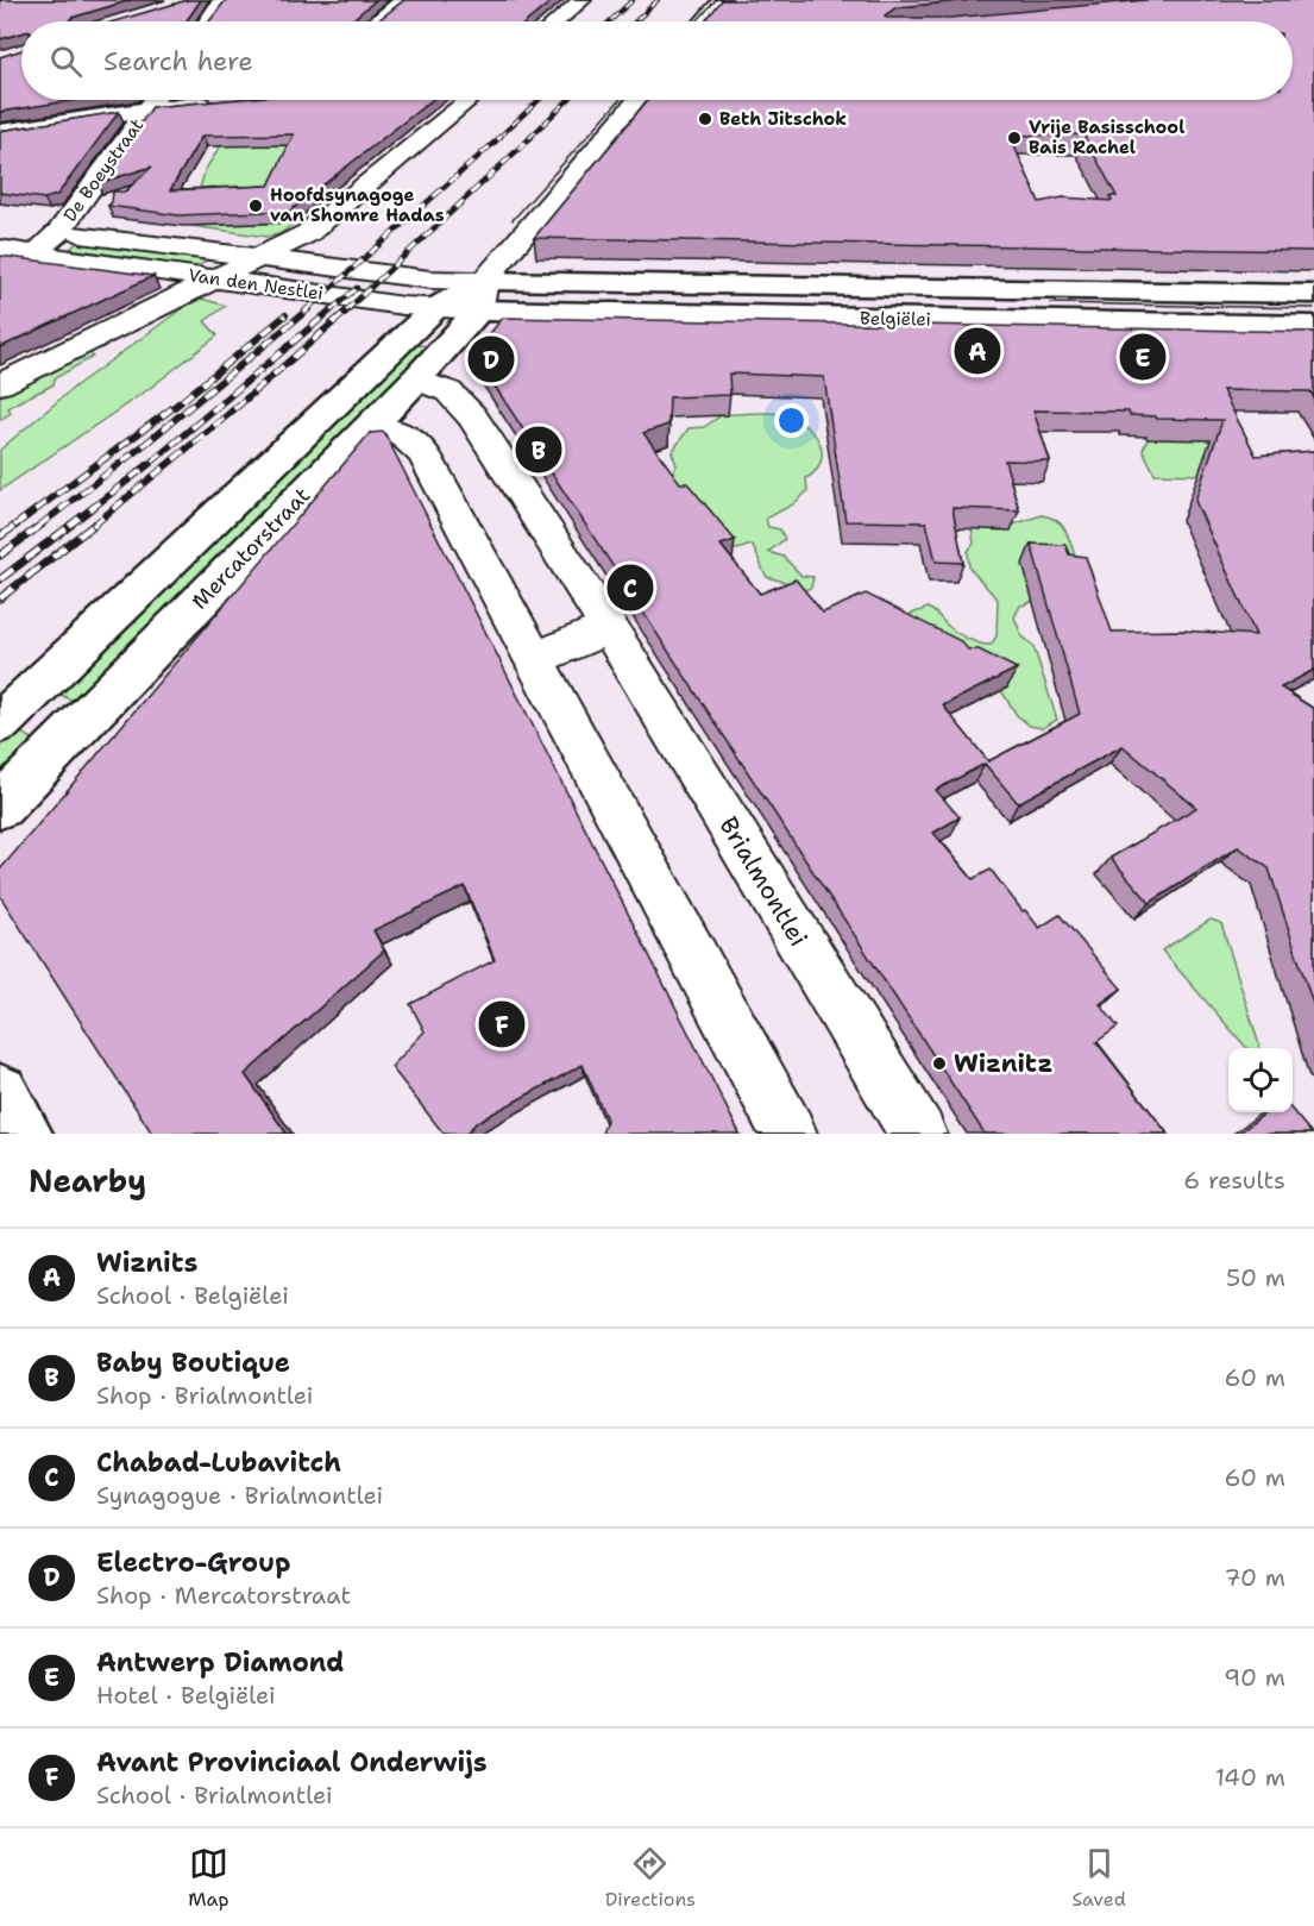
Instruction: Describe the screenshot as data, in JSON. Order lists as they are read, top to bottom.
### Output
{
  "streets": {
    "street": [
      "De Boeystraat",
      "Van den Nestlei",
      "Belgiëlei",
      "Mercatorstraat",
      "Brialmontlei"
    ]
  },
  "crossings": [
    ["De Boeystraat", "Van den Nestlei"],
    ["Van den Nestlei", "Belgiëlei"],
    ["Van den Nestlei", "Mercatorstraat"],
    ["Belgiëlei", "Mercatorstraat"],
    ["Mercatorstraat", "Brialmontlei"]
  ],
  "places": [
    "Beth Jitschok",
    "Vrije Basisschool Bais Rachel",
    "Hoofdsynagoge van Shomre Hadas",
    "Wiznitz"
  ],
  "page": {
    "search": "Search here",
    "pins": [
      "A",
      "E",
      "D",
      "B",
      "C",
      "F"
    ],
    "heading": ["Nearby", "6 results"],
    "list": [
      {
        "mark": "A",
        "name": "Wiznits",
        "note": "School · Belgiëlei",
        "value": "50 m"
      },
      {
        "mark": "B",
        "name": "Baby Boutique",
        "note": "Shop · Brialmontlei",
        "value": "60 m"
      },
      {
        "mark": "C",
        "name": "Chabad-Lubavitch",
        "note": "Synagogue · Brialmontlei",
        "value": "60 m"
      },
      {
        "mark": "D",
        "name": "Electro-Group",
        "note": "Shop · Mercatorstraat",
        "value": "70 m"
      },
      {
        "mark": "E",
        "name": "Antwerp Diamond",
        "note": "Hotel · Belgiëlei",
        "value": "90 m"
      },
      {
        "mark": "F",
        "name": "Avant Provinciaal Onderwijs",
        "note": "School · Brialmontlei",
        "value": "140 m"
      }
    ],
    "nav": ["Map", "Directions", "Saved"]
  }
}
